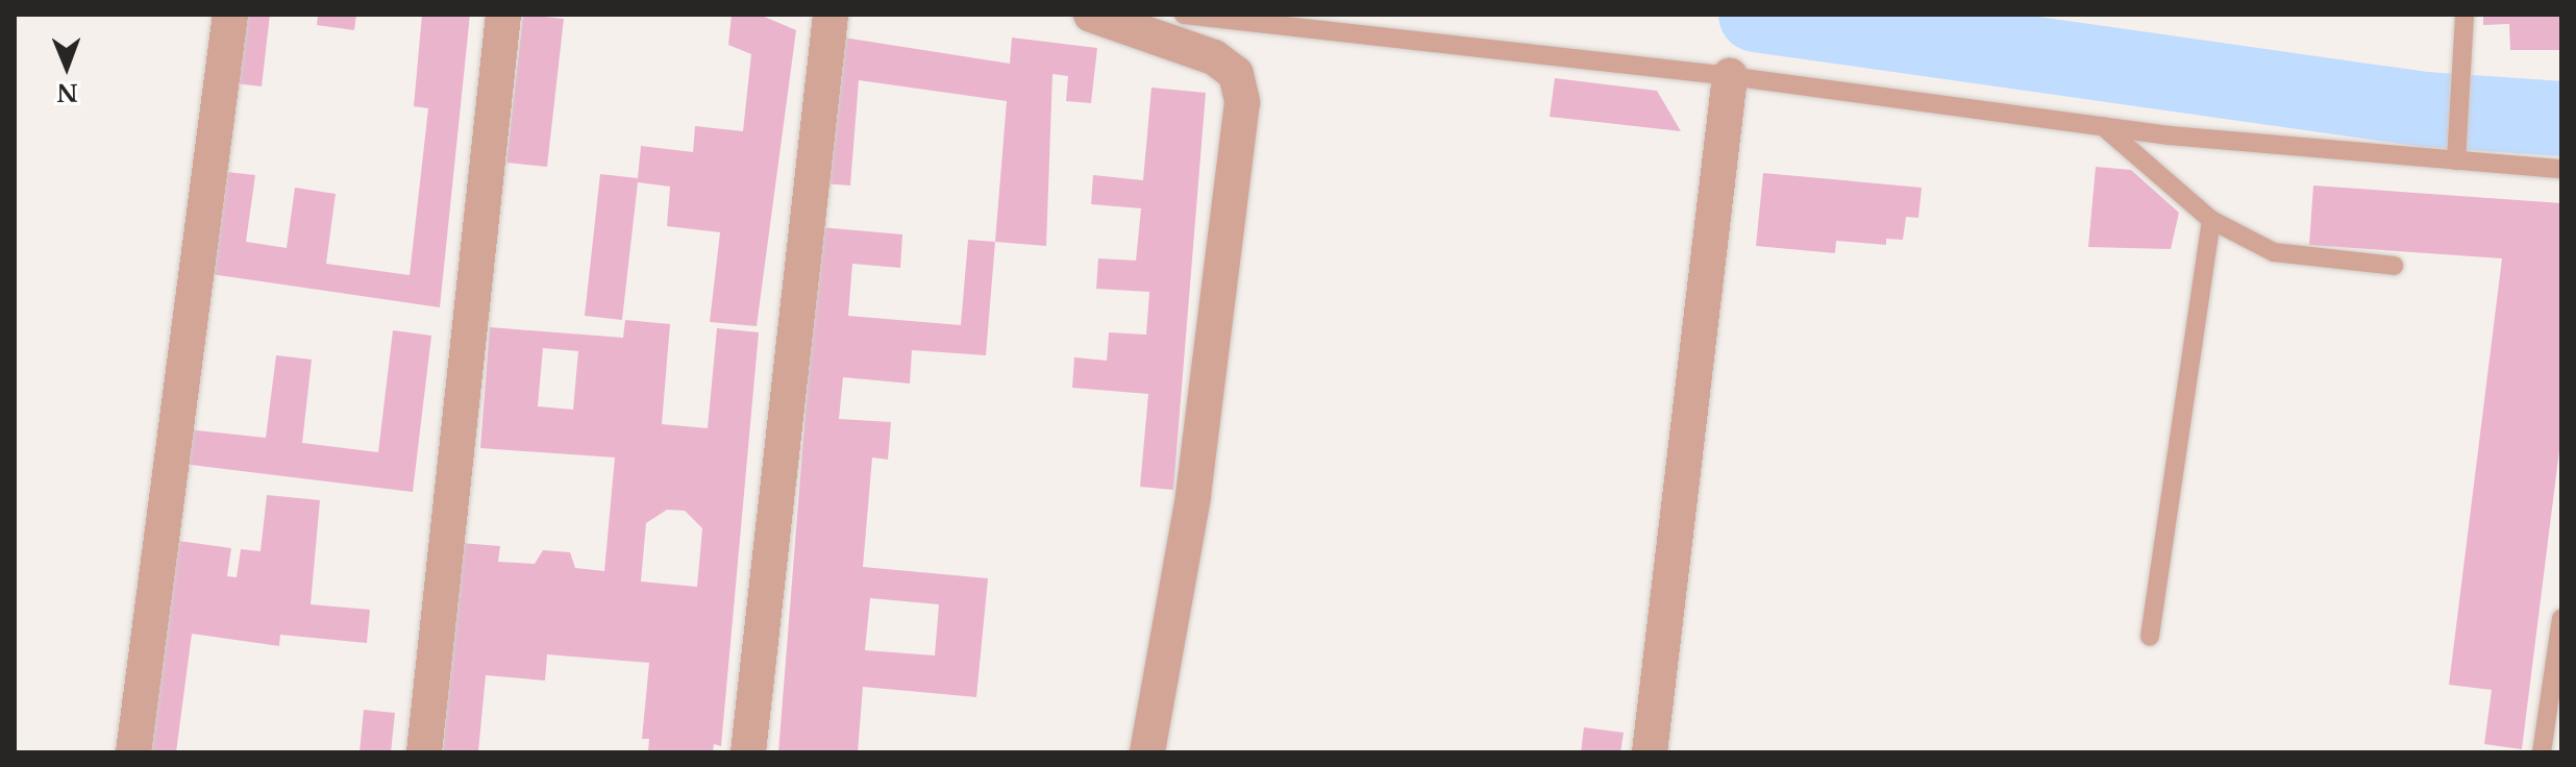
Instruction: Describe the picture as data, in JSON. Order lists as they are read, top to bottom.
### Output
{
  "north": "bottom"
}
